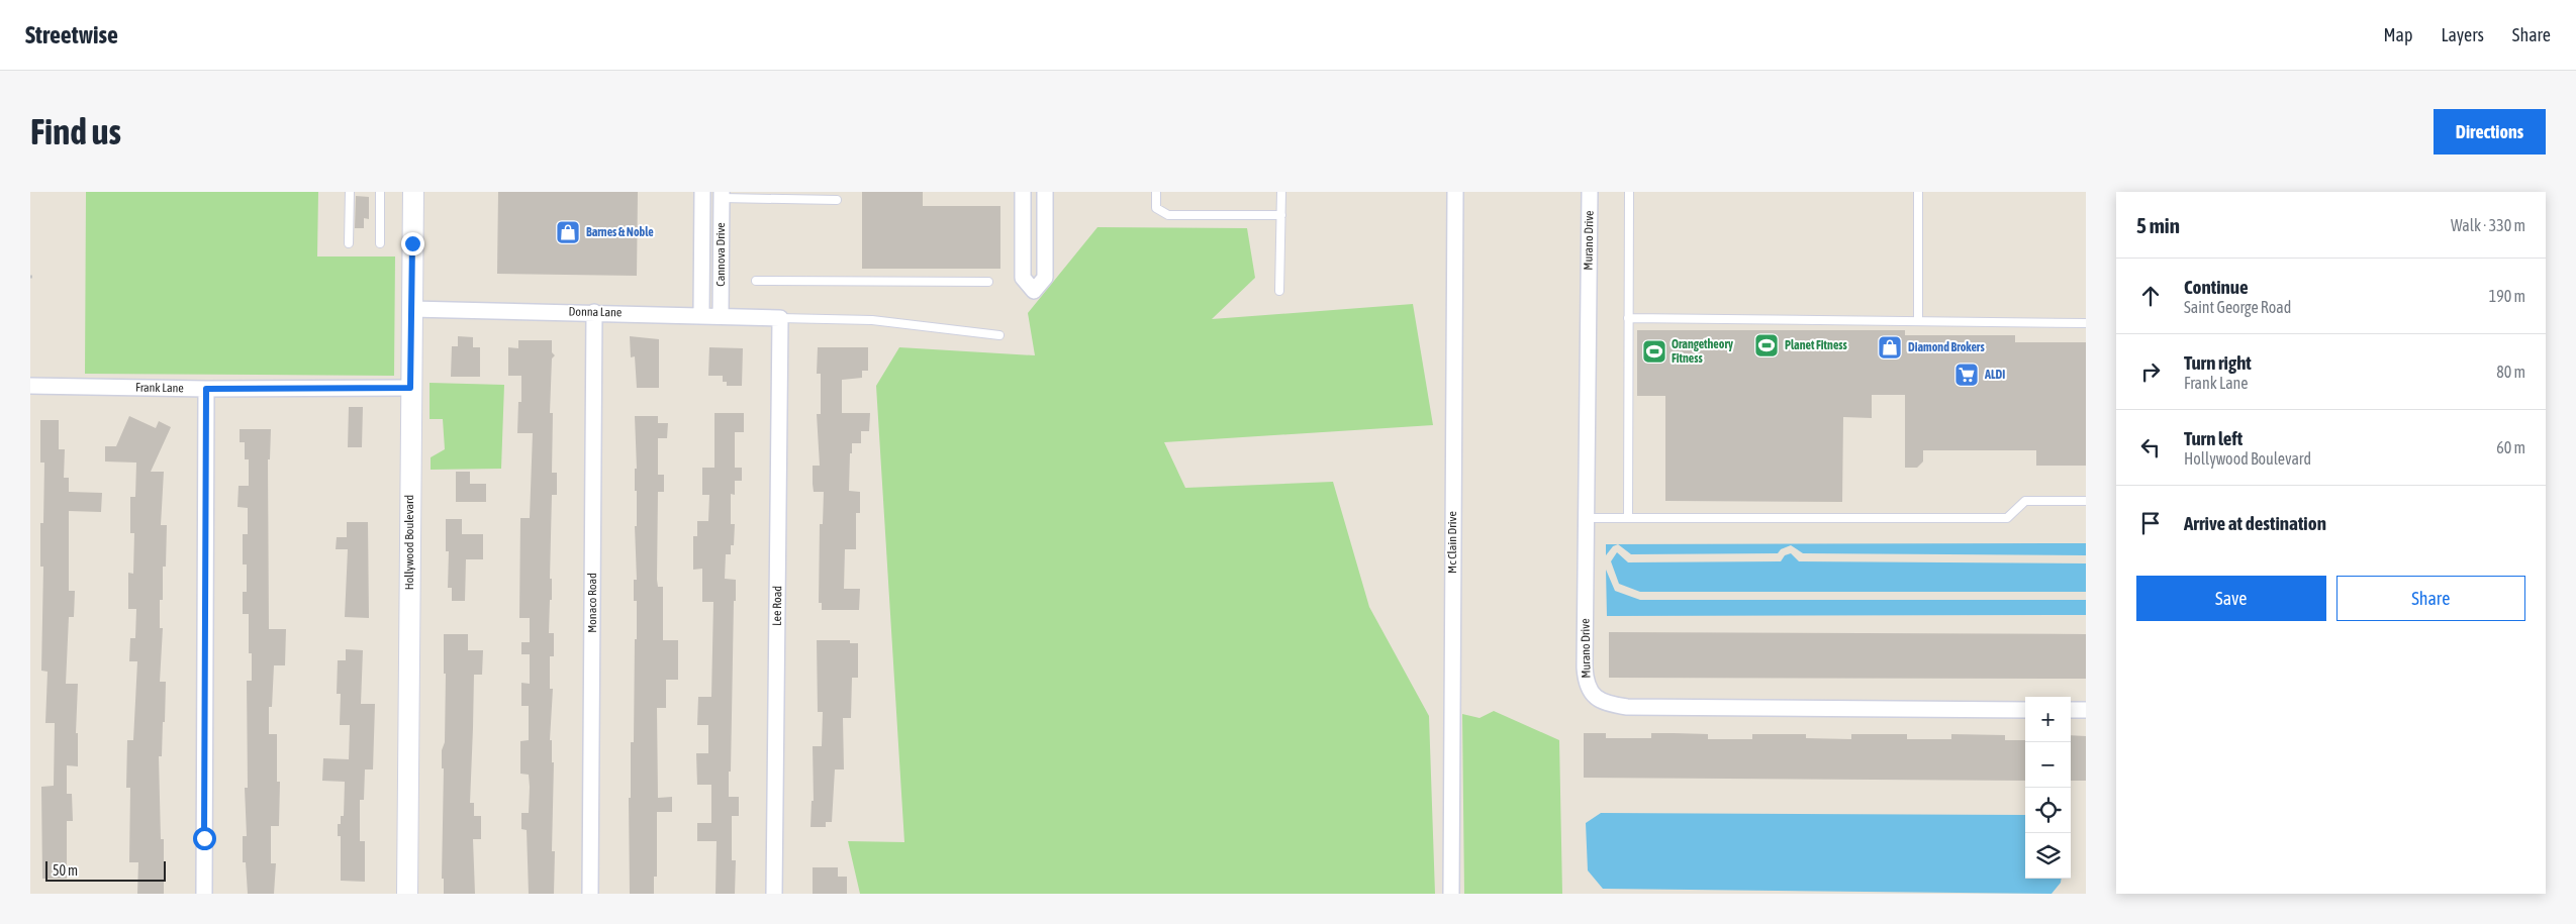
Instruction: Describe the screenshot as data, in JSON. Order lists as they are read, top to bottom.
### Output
{
  "streets": {
    "street": [
      "Murano Drive",
      "Cannova Drive",
      "Donna Lane",
      "Frank Lane",
      "Hollywood Boulevard",
      "Mc Clain Drive",
      "Monaco Road",
      "Lee Road"
    ]
  },
  "crossings": [
    ["Cannova Drive", "Donna Lane"],
    ["Donna Lane", "Hollywood Boulevard"],
    ["Donna Lane", "Monaco Road"],
    ["Donna Lane", "Lee Road"],
    ["Frank Lane", "Hollywood Boulevard"]
  ],
  "places": {
    "shop": ["Barnes & Noble", "Diamond Brokers"],
    "sports": ["Planet Fitness", "Orangetheory Fitness"],
    "supermarket": ["ALDI"]
  },
  "scale_bar": "50 m",
  "page": {
    "header": "Streetwise",
    "nav": ["Map", "Layers", "Share"],
    "buttons": [
      "Directions",
      ["Save", "Share"]
    ],
    "title": "Find us",
    "heading": ["5 min", "Walk · 330 m"],
    "list": [
      ["Continue", "Saint George Road", "190 m"],
      ["Turn right", "Frank Lane", "80 m"],
      ["Turn left", "Hollywood Boulevard", "60 m"],
      "Arrive at destination"
    ],
    "map_buttons": ["+", "−"],
    "scale": "50 m"
  }
}
